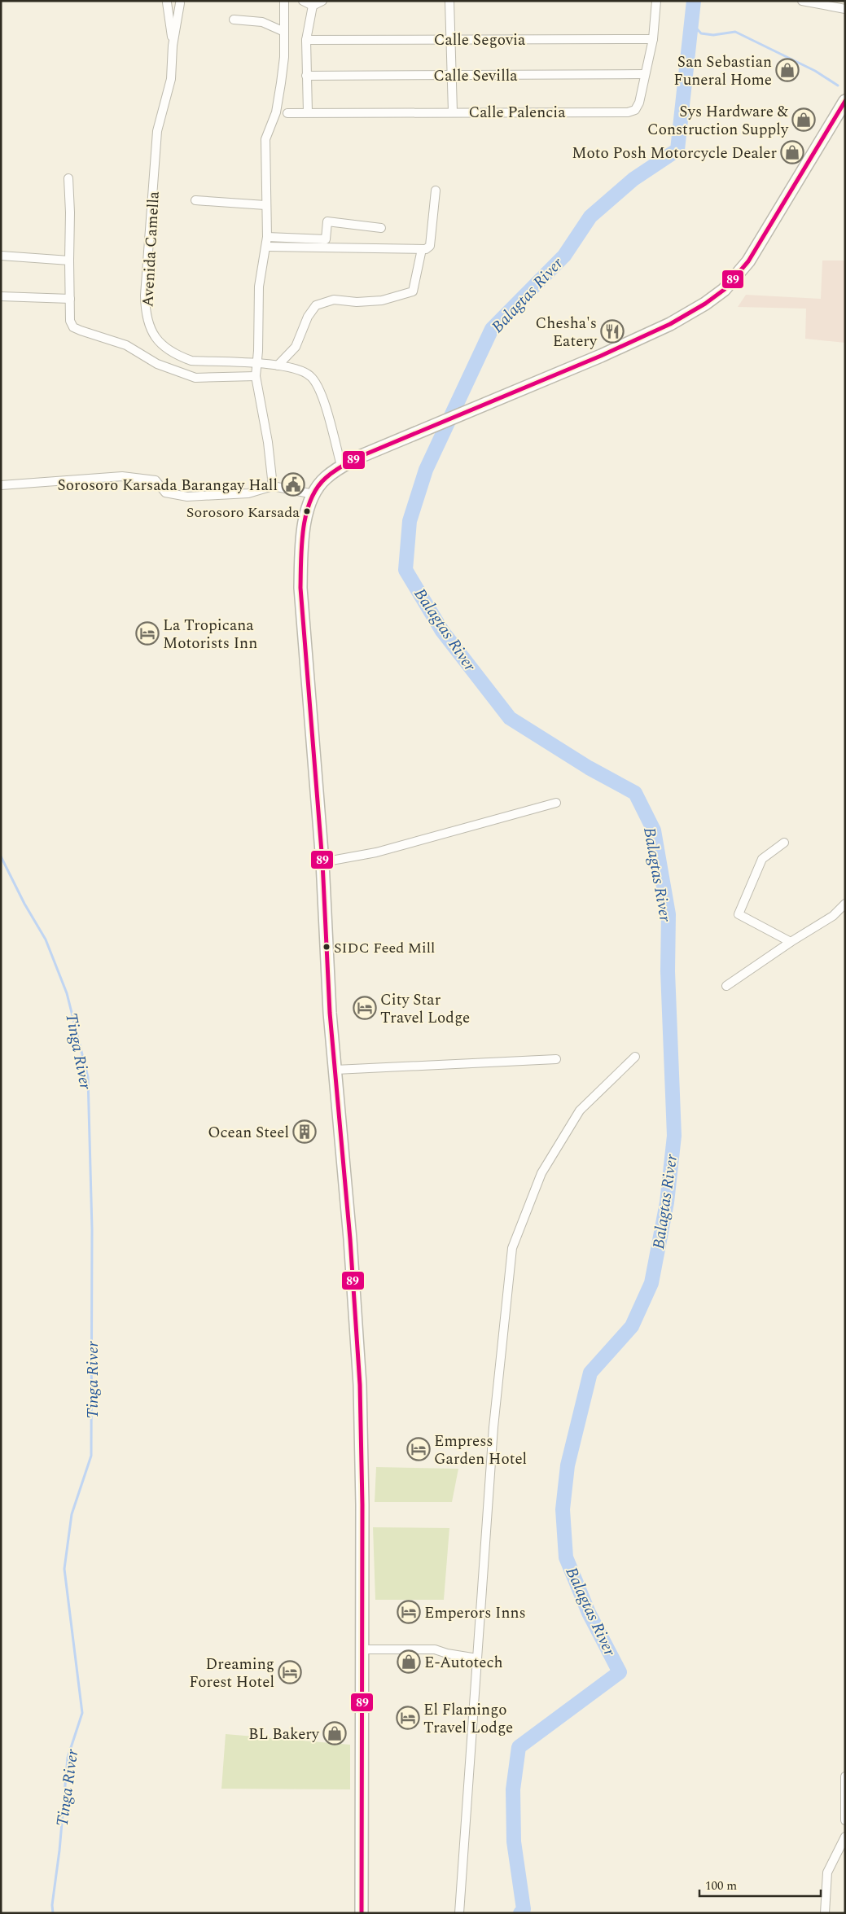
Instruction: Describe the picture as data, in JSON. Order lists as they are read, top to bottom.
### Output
{
  "streets": {
    "street": [
      "Calle Segovia",
      "Calle Sevilla",
      "Calle Palencia",
      "Avenida Camella"
    ]
  },
  "crossings": [
    ["Calle Segovia", "Calle Palencia"],
    ["Calle Sevilla", "Calle Palencia"]
  ],
  "water": ["Balagtas River", "Tinga River"],
  "places": {
    "shop": [
      "San Sebastian Funeral Home",
      "Sys Hardware & Construction Supply",
      "Moto Posh Motorcycle Dealer",
      "E-Autotech",
      "BL Bakery"
    ],
    "restaurant": ["Chesha's Eatery"],
    "public building": ["Sorosoro Karsada Barangay Hall"],
    "other": ["Sorosoro Karsada", "SIDC Feed Mill"],
    "hotel": [
      "La Tropicana Motorists Inn",
      "City Star Travel Lodge",
      "Empress Garden Hotel",
      "Emperors Inns",
      "Dreaming Forest Hotel",
      "El Flamingo Travel Lodge"
    ],
    "building": ["Ocean Steel"]
  },
  "lines": ["transit line 89"],
  "scale_bar": "100 m"
}
